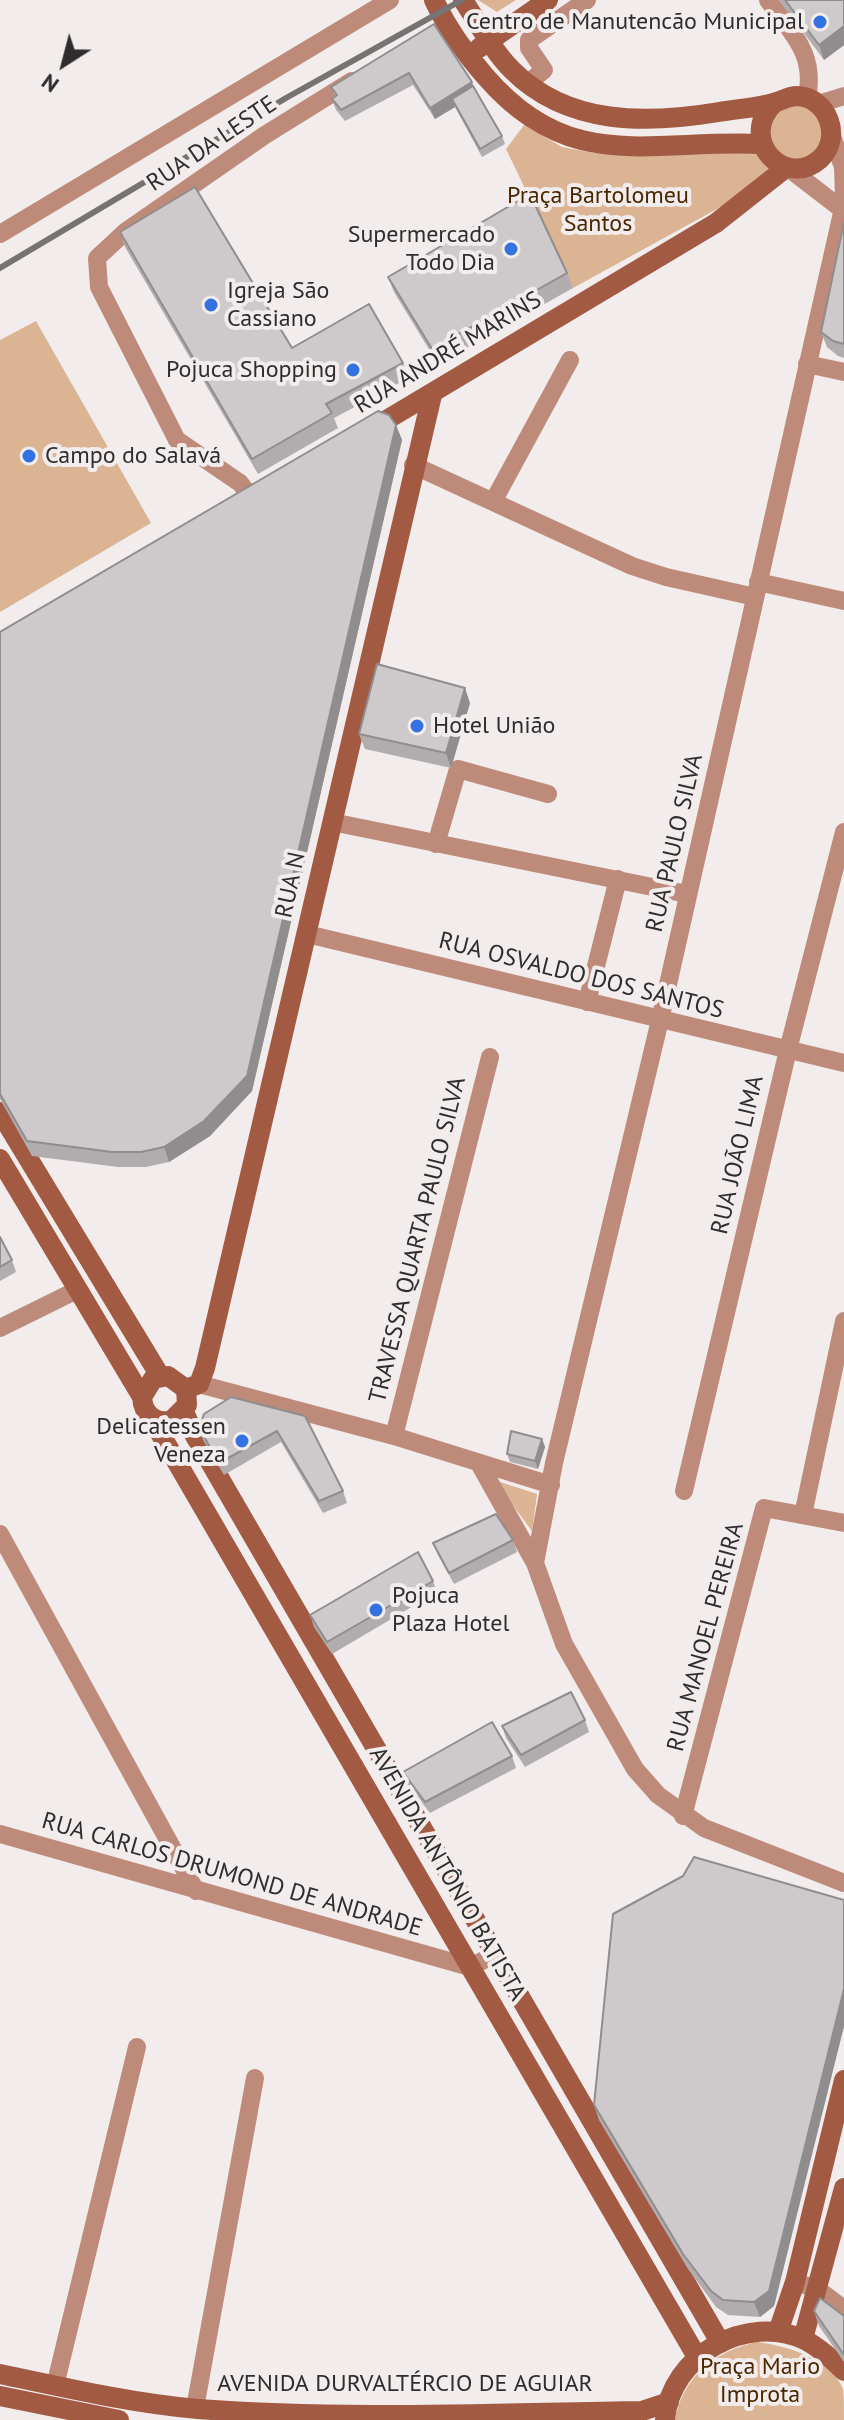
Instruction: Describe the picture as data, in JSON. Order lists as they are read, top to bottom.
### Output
{
  "streets": {
    "street": [
      "RUA DA LESTE",
      "RUA ANDRÉ MARINS",
      "RUA PAULO SILVA",
      "RUA N",
      "RUA OSVALDO DOS SANTOS",
      "RUA JOÃO LIMA",
      "TRAVESSA QUARTA PAULO SILVA",
      "RUA MANOEL PEREIRA",
      "AVENIDA ANTÔNIO BATISTA",
      "RUA CARLOS DRUMOND DE ANDRADE",
      "AVENIDA DURVALTÉRCIO DE AGUIAR"
    ]
  },
  "crossings": [
    ["RUA ANDRÉ MARINS", "RUA PAULO SILVA"],
    ["RUA ANDRÉ MARINS", "RUA N"],
    ["RUA PAULO SILVA", "RUA OSVALDO DOS SANTOS"],
    ["RUA N", "RUA OSVALDO DOS SANTOS"],
    ["RUA N", "AVENIDA ANTÔNIO BATISTA"],
    ["RUA OSVALDO DOS SANTOS", "RUA JOÃO LIMA"],
    ["AVENIDA ANTÔNIO BATISTA", "RUA CARLOS DRUMOND DE ANDRADE"]
  ],
  "parks": ["Praça Bartolomeu Santos", "Praça Mario Improta"],
  "places": [
    "Centro de Manutencão Municipal",
    "Supermercado Todo Dia",
    "Igreja São Cassiano",
    "Pojuca Shopping",
    "Campo do Salavá",
    "Hotel União",
    "Delicatessen Veneza",
    "Pojuca Plaza Hotel"
  ],
  "north": "bottom left"
}
